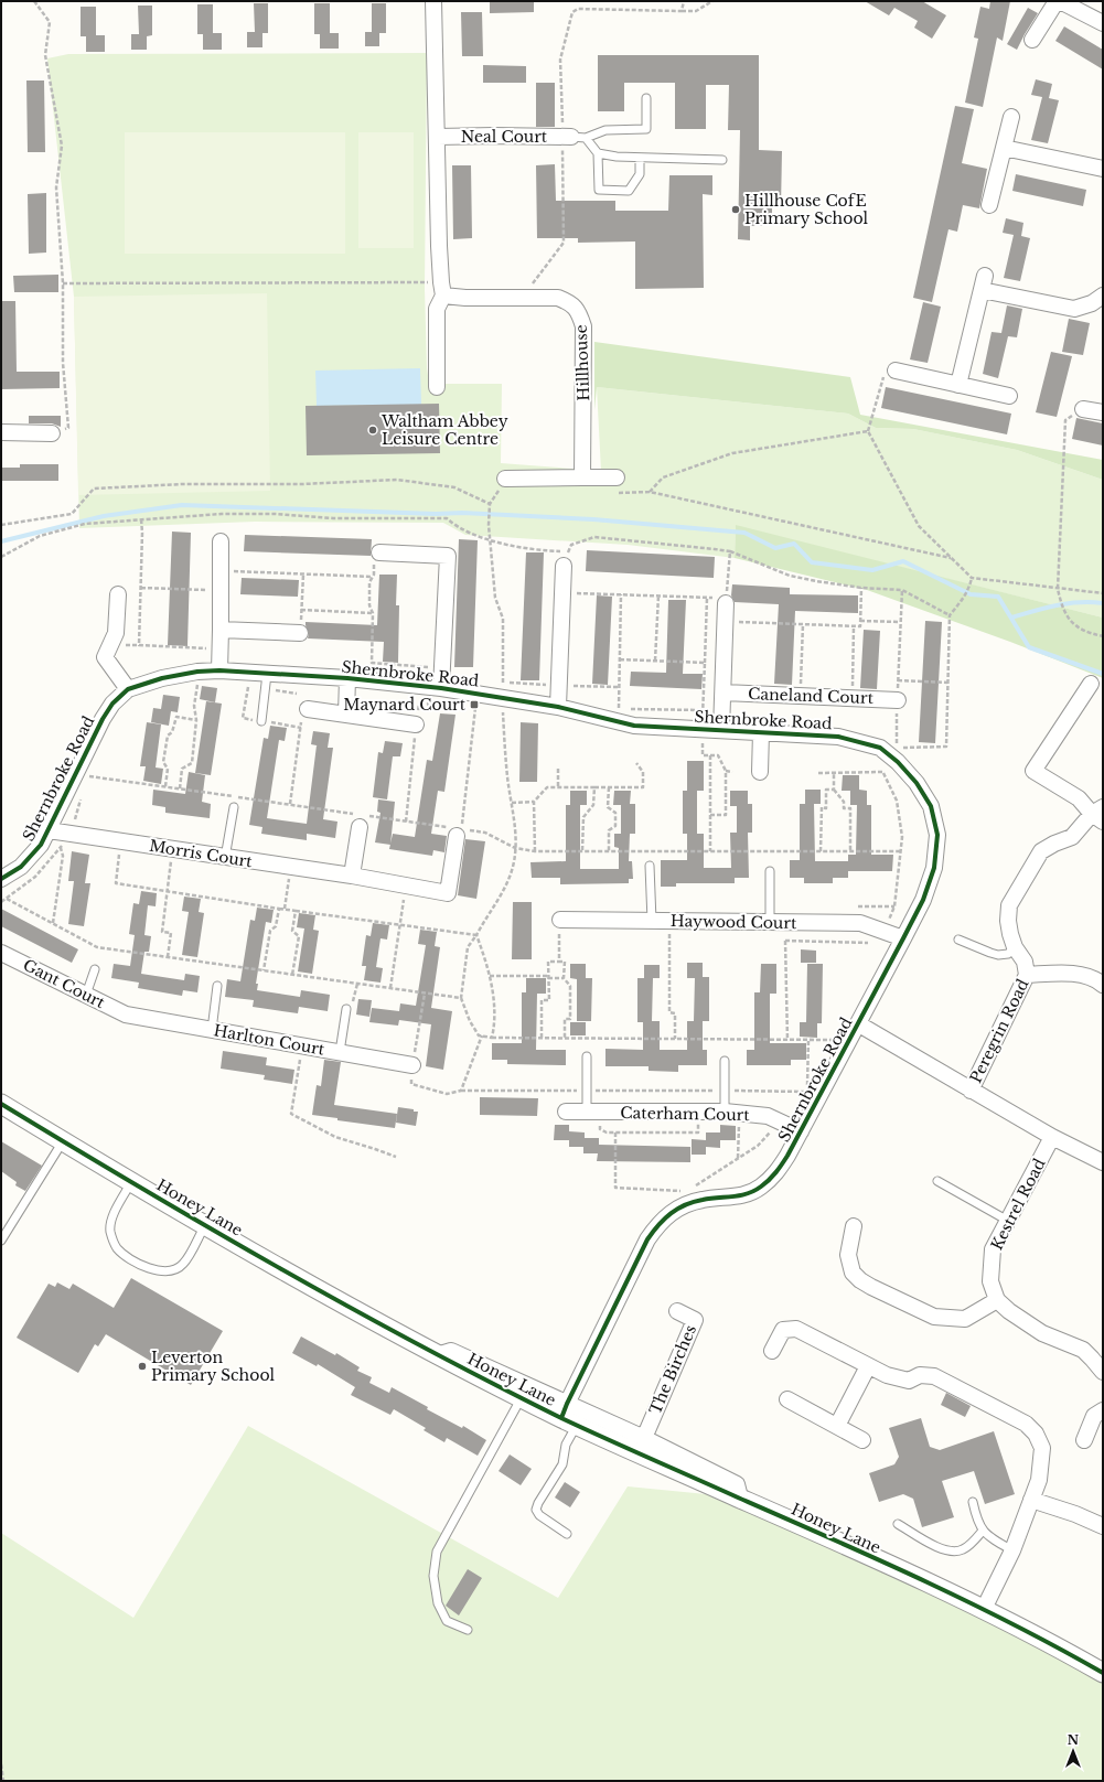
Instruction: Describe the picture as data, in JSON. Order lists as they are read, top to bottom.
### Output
{
  "streets": {
    "street": [
      "Neal Court",
      "Hillhouse",
      "Shernbroke Road",
      "Caneland Court",
      "Morris Court",
      "Haywood Court",
      "Gant Court",
      "Peregrin Road",
      "Harlton Court",
      "Caterham Court",
      "Kestrel Road",
      "Honey Lane",
      "The Birches"
    ]
  },
  "crossings": [
    ["Shernbroke Road", "Morris Court"],
    ["Shernbroke Road", "Haywood Court"],
    ["Shernbroke Road", "Caterham Court"],
    ["Shernbroke Road", "Honey Lane"],
    ["Gant Court", "Harlton Court"],
    ["Honey Lane", "The Birches"]
  ],
  "places": {
    "other": ["Hillhouse CofE Primary School", "Waltham Abbey Leisure Centre", "Leverton Primary School"],
    "transit": ["Maynard Court"]
  },
  "north": "top"
}
